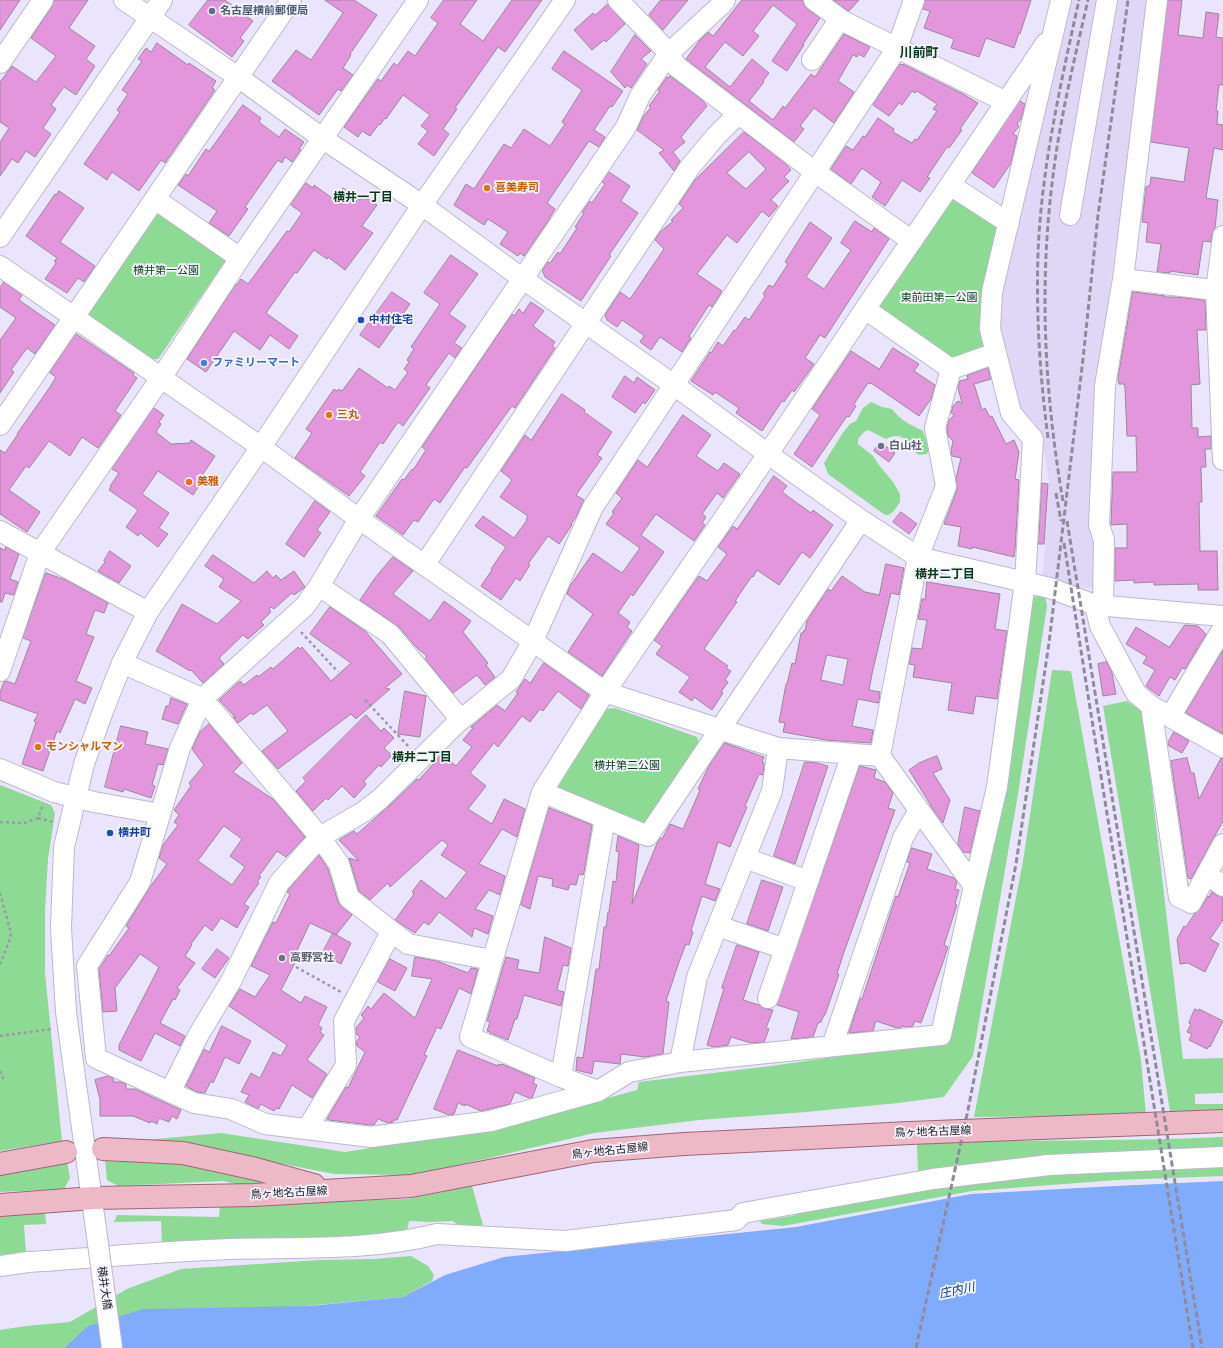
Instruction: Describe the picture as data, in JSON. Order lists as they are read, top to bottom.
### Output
{
  "streets": {
    "main road": ["鳥ヶ地名古屋線"],
    "street": ["横井大橋"]
  },
  "crossings": [
    ["鳥ヶ地名古屋線", "横井大橋"]
  ],
  "districts": [
    "川前町",
    "横井一丁目",
    "横井二丁目",
    "横井二丁目"
  ],
  "water": ["庄内川"],
  "parks": ["横井第一公園", "東前田第一公園", "横井第二公園"],
  "places": [
    "名古屋横前郵便局",
    "喜美寿司",
    "中村住宅",
    "ファミリーマート",
    "三丸",
    "白山社",
    "美雅",
    "モンシャルマン",
    "横井町",
    "高野宮社"
  ]
}
